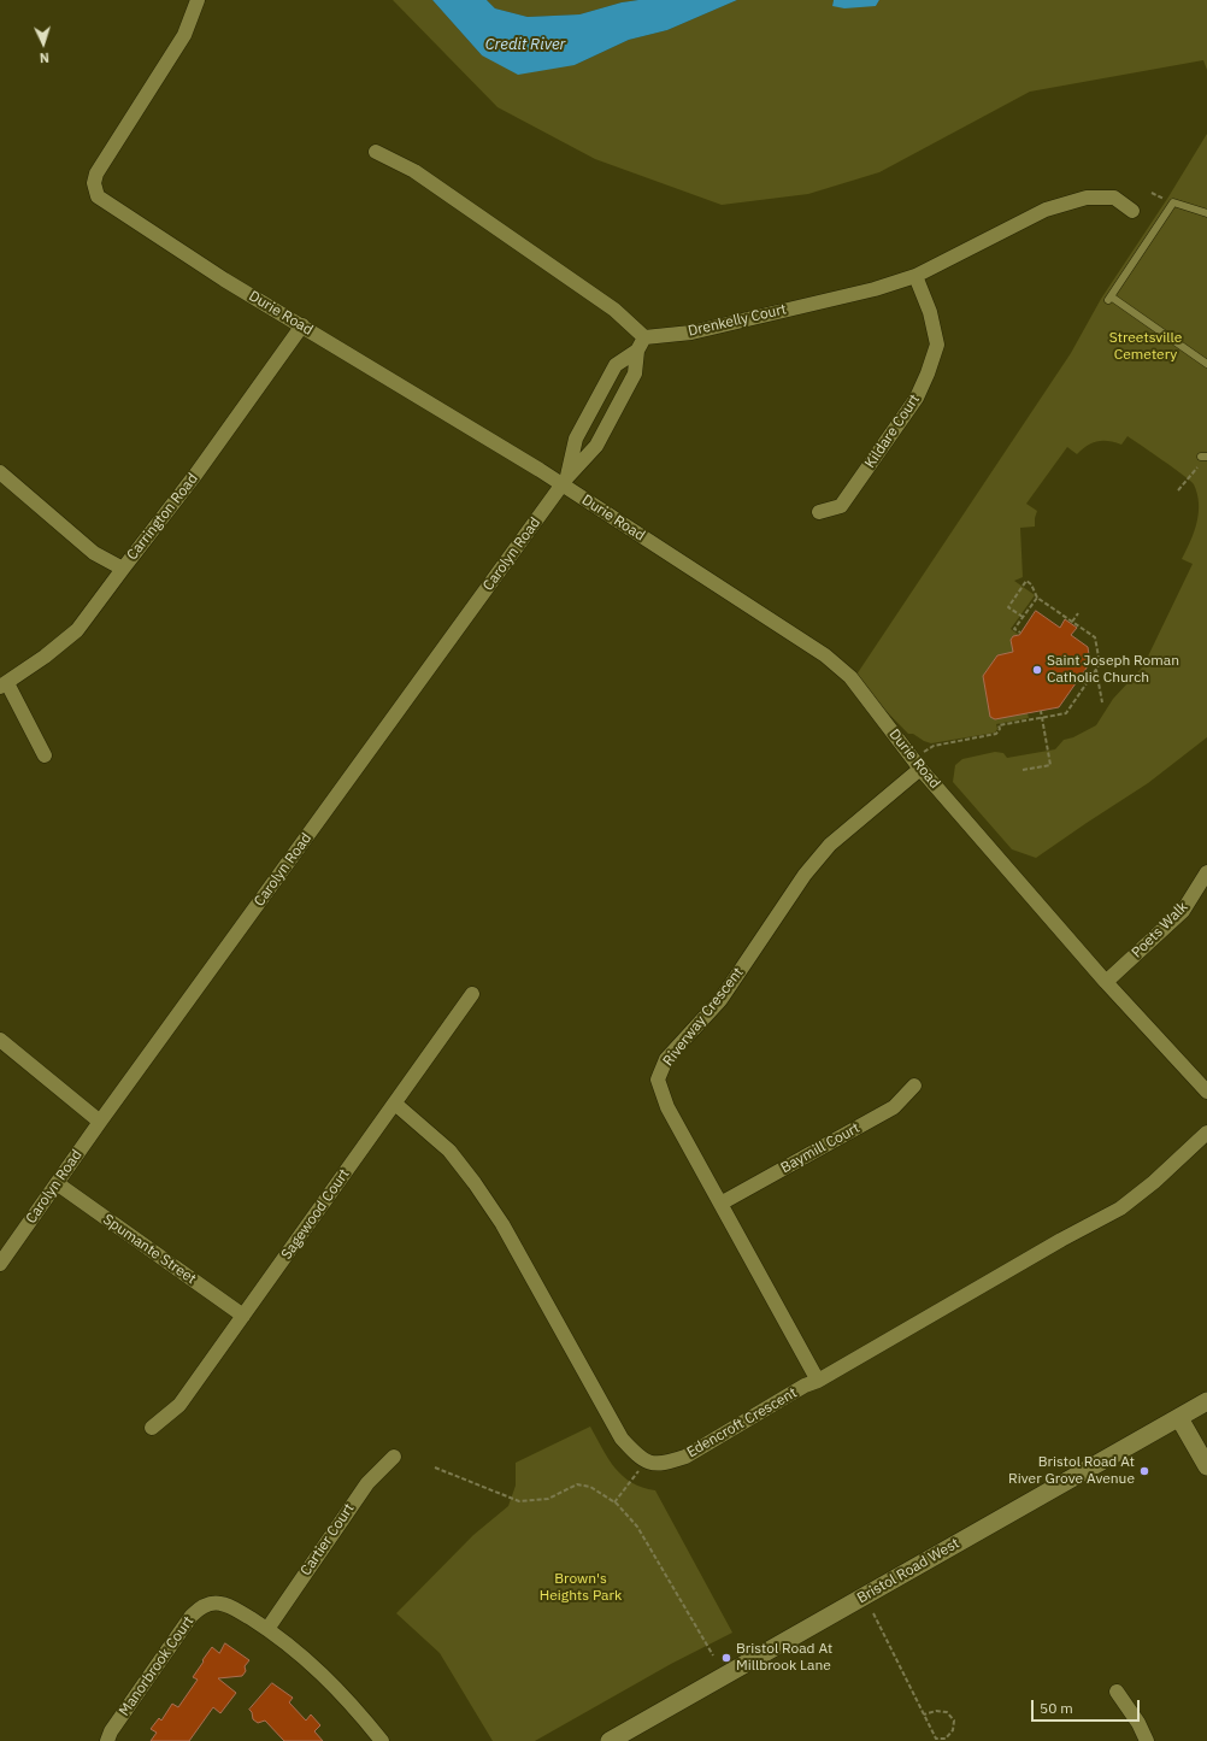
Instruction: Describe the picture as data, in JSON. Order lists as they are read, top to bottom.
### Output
{
  "streets": {
    "street": [
      "Durie Road",
      "Drenkelly Court",
      "Kildare Court",
      "Carrington Road",
      "Carolyn Road",
      "Poets Walk",
      "Riverway Crescent",
      "Baymill Court",
      "Sagewood Court",
      "Spumante Street",
      "Edencroft Crescent",
      "Cartier Court",
      "Bristol Road West",
      "Manorbrook Court"
    ]
  },
  "crossings": [
    ["Durie Road", "Carrington Road"],
    ["Durie Road", "Carolyn Road"],
    ["Durie Road", "Poets Walk"],
    ["Durie Road", "Riverway Crescent"],
    ["Drenkelly Court", "Kildare Court"],
    ["Drenkelly Court", "Carolyn Road"],
    ["Carolyn Road", "Spumante Street"],
    ["Riverway Crescent", "Baymill Court"],
    ["Riverway Crescent", "Edencroft Crescent"],
    ["Sagewood Court", "Spumante Street"],
    ["Cartier Court", "Manorbrook Court"]
  ],
  "water": ["Credit River"],
  "parks": ["Streetsville Cemetery", "Brown's Heights Park"],
  "places": ["Saint Joseph Roman Catholic Church", "Bristol Road At River Grove Avenue", "Bristol Road At Millbrook Lane"],
  "scale_bar": "50 m",
  "north": "bottom"
}
